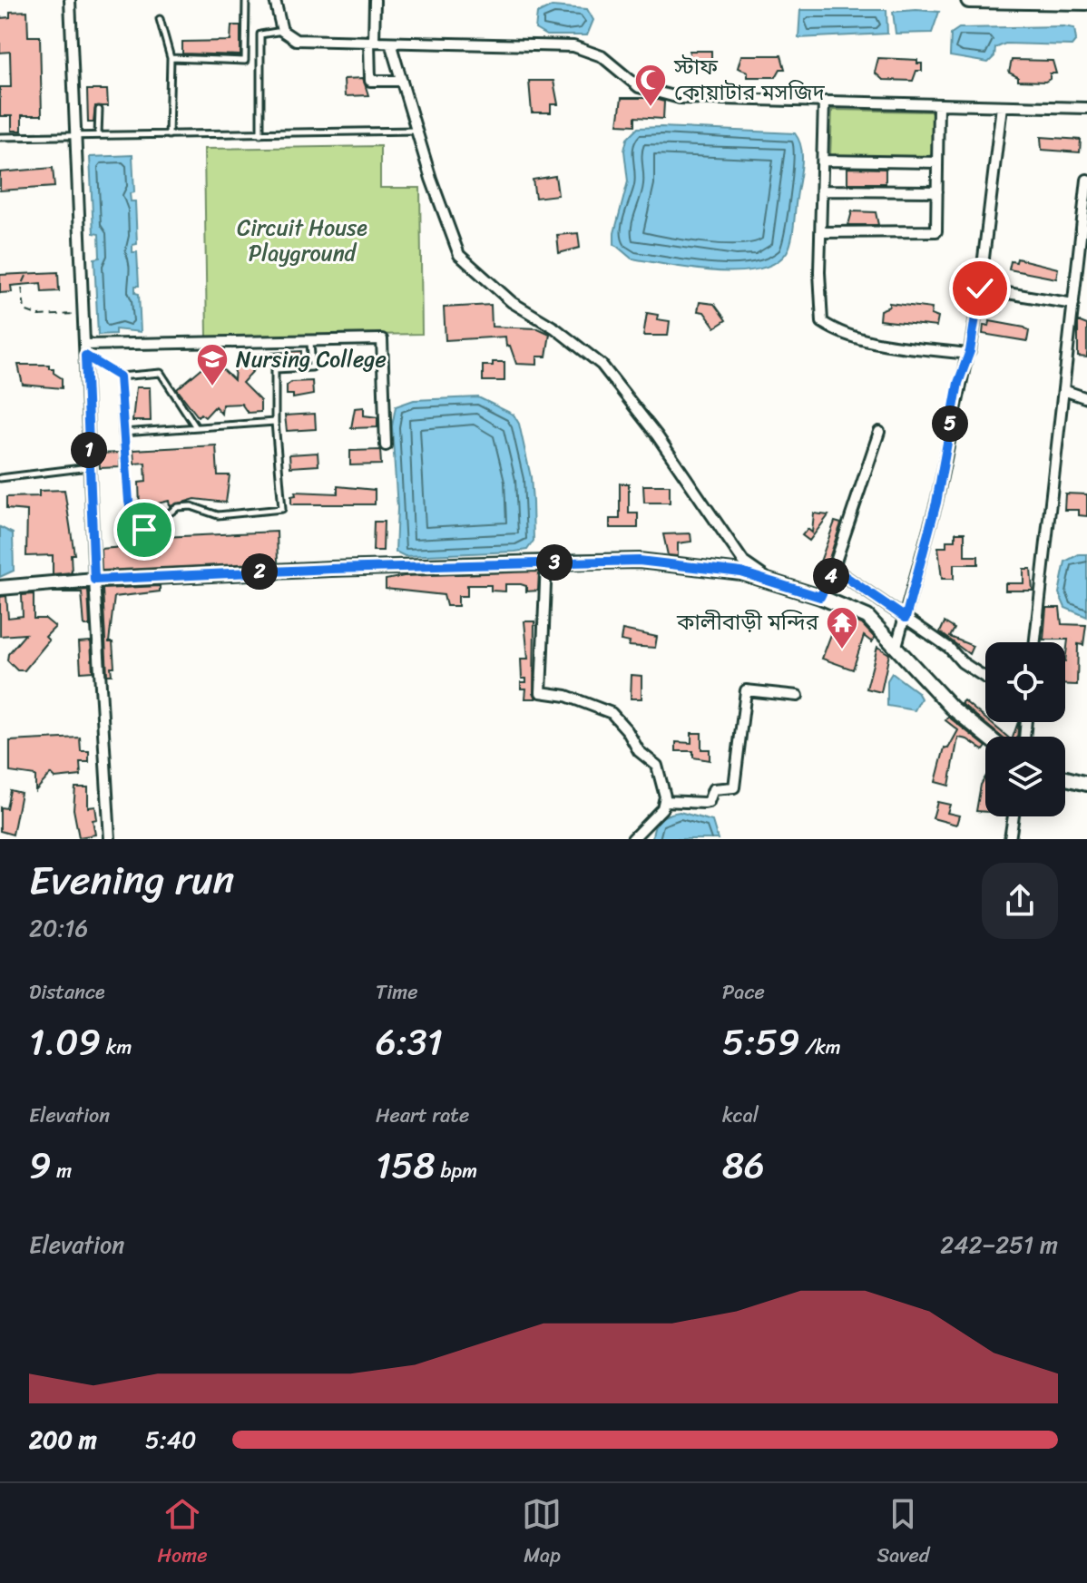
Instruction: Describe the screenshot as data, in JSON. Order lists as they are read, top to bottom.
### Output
{
  "parks": ["Circuit House Playground"],
  "places": {
    "mosque": ["স্টাফ কোয়াটার মসজিদ"],
    "school or university": ["Nursing College"],
    "temple": ["কালীবাড়ী মন্দির"]
  },
  "page": {
    "pins": [
      "5",
      "1",
      "3",
      "2",
      "4"
    ],
    "heading": ["Evening run", "20:16"],
    "stats": [
      ["Distance", "1.09 km"],
      ["Time", "6:31"],
      ["Pace", "5:59 /km"],
      ["Elevation", "9 m"],
      ["Heart rate", "158 bpm"],
      ["kcal", "86"]
    ],
    "chart": ["Elevation", "242–251 m"],
    "list": [
      {
        "name": "200 m",
        "note": "5:40"
      }
    ],
    "tabs": ["Home", "Map", "Saved"]
  }
}
